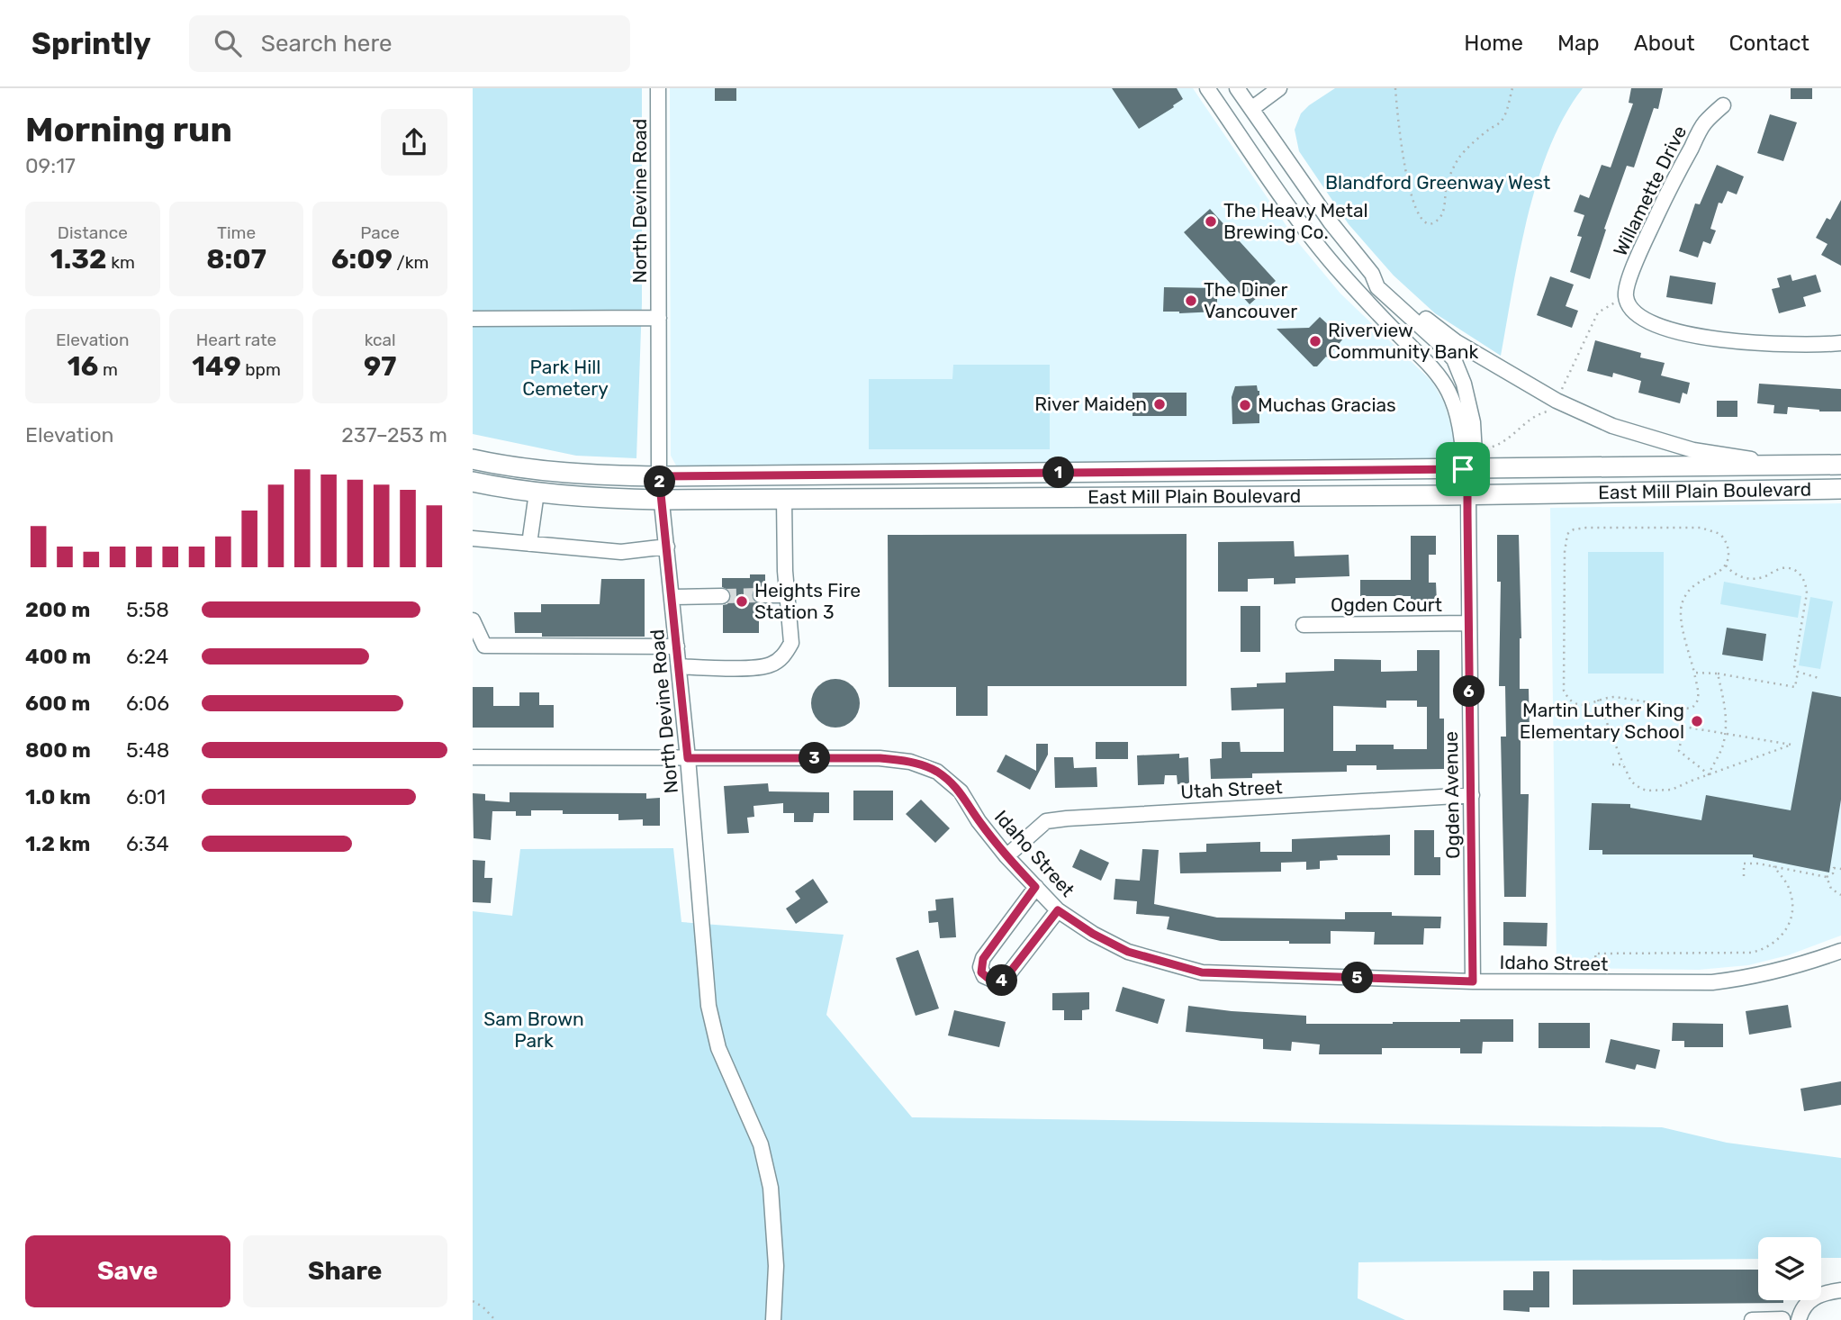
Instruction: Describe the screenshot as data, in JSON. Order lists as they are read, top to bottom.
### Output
{
  "streets": {
    "main road": ["East Mill Plain Boulevard"],
    "street": [
      "Willamette Drive",
      "North Devine Road",
      "Ogden Court",
      "Utah Street",
      "Ogden Avenue",
      "Idaho Street"
    ]
  },
  "crossings": [
    ["North Devine Road", "East Mill Plain Boulevard"],
    ["North Devine Road", "Idaho Street"],
    ["East Mill Plain Boulevard", "Ogden Avenue"],
    ["Ogden Court", "Ogden Avenue"],
    ["Utah Street", "Ogden Avenue"],
    ["Utah Street", "Idaho Street"],
    ["Ogden Avenue", "Idaho Street"]
  ],
  "parks": ["Blandford Greenway West", "Park Hill Cemetery", "Sam Brown Park"],
  "places": [
    "The Heavy Metal Brewing Co.",
    "The Diner Vancouver",
    "Riverview Community Bank",
    "River Maiden",
    "Muchas Gracias",
    "Heights Fire Station 3",
    "Martin Luther King Elementary School"
  ],
  "page": {
    "header": "Sprintly",
    "search": "Search here",
    "nav": [
      "Home",
      "Map",
      "About",
      "Contact"
    ],
    "heading": ["Morning run", "09:17"],
    "stats": [
      ["Distance", "1.32 km"],
      ["Time", "8:07"],
      ["Pace", "6:09 /km"],
      ["Elevation", "16 m"],
      ["Heart rate", "149 bpm"],
      ["kcal", "97"]
    ],
    "chart": ["Elevation", "237–253 m"],
    "pins": [
      "1",
      "2",
      "6",
      "3",
      "5",
      "4"
    ],
    "list": [
      {
        "name": "200 m",
        "note": "5:58"
      },
      {
        "name": "400 m",
        "note": "6:24"
      },
      {
        "name": "600 m",
        "note": "6:06"
      },
      {
        "name": "800 m",
        "note": "5:48"
      },
      {
        "name": "1.0 km",
        "note": "6:01"
      },
      {
        "name": "1.2 km",
        "note": "6:34"
      }
    ],
    "buttons": ["Save", "Share"]
  }
}
